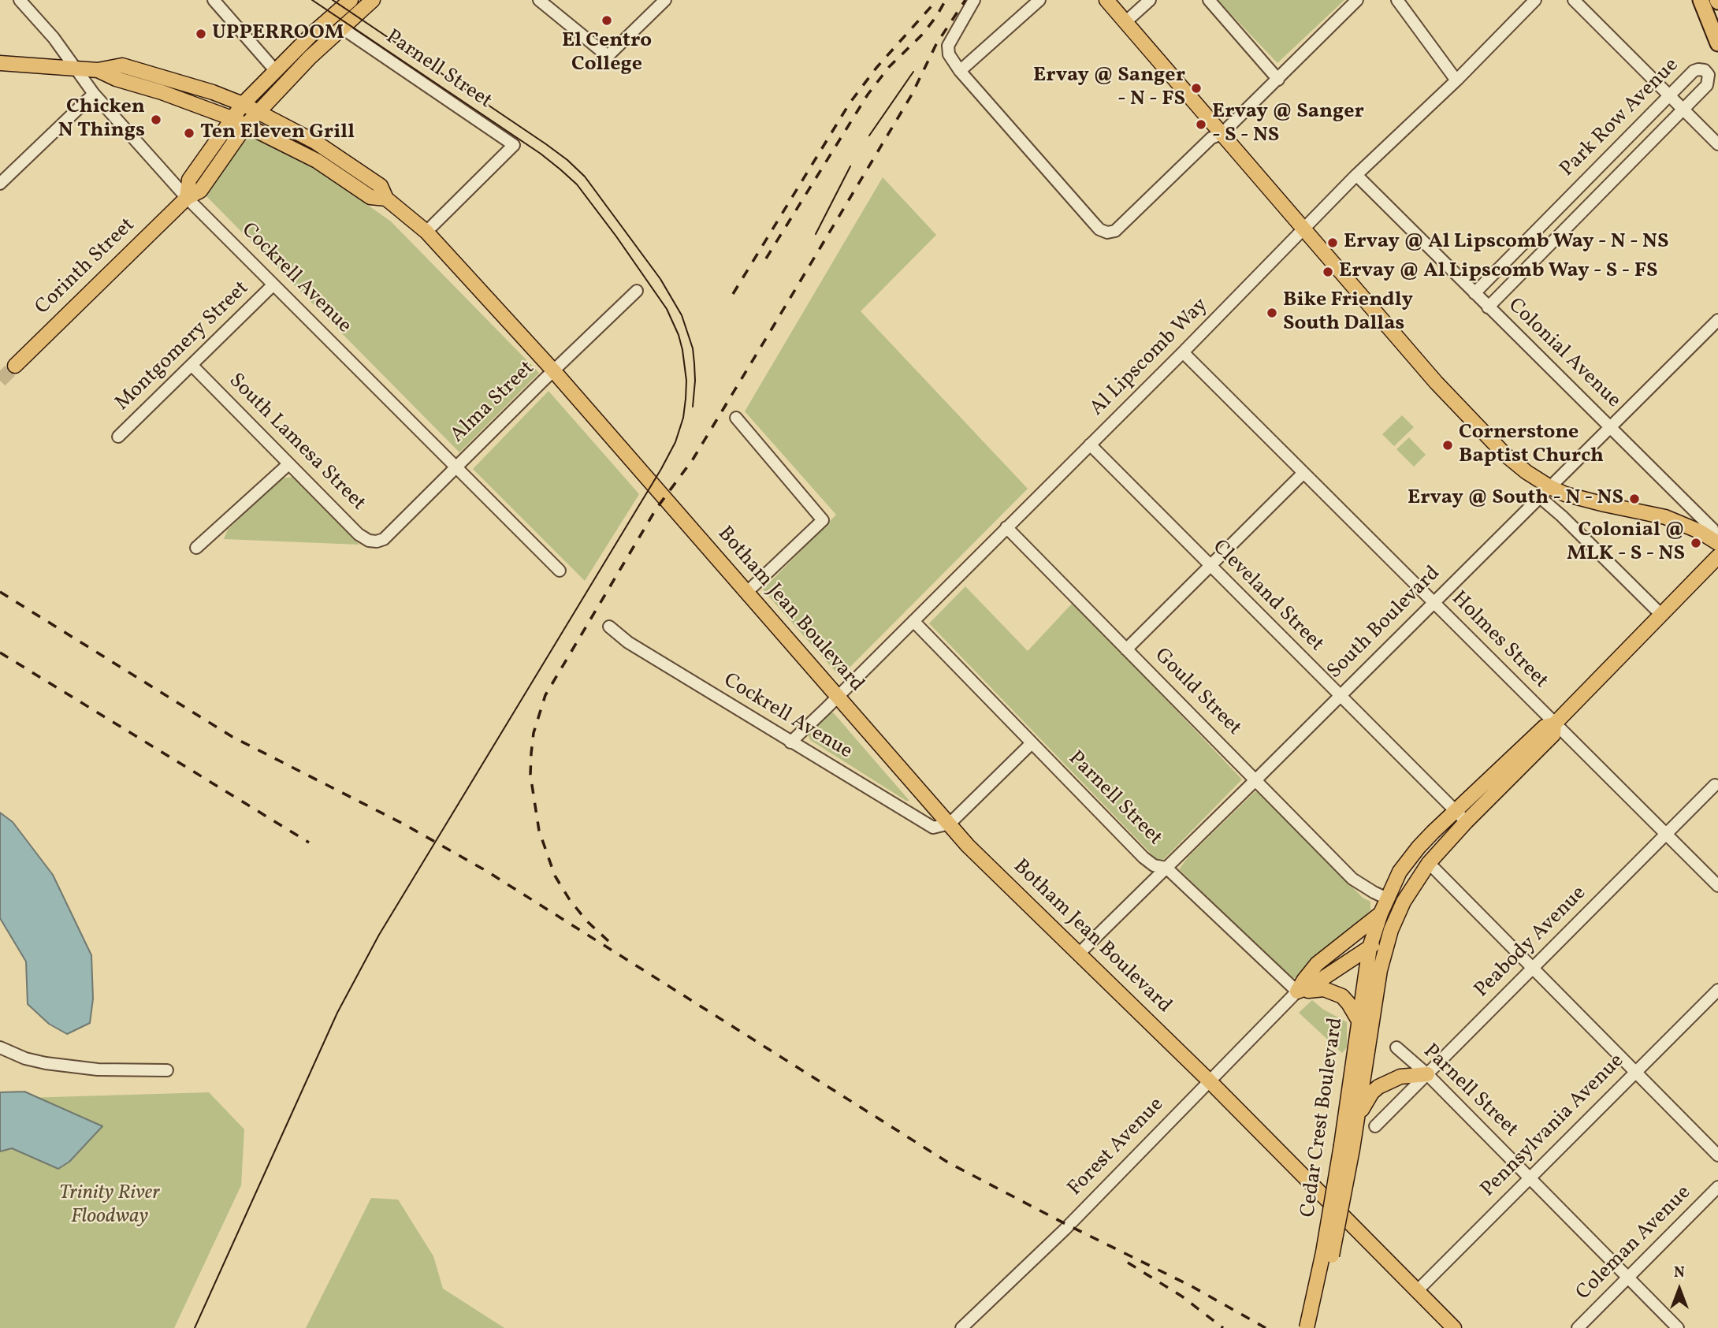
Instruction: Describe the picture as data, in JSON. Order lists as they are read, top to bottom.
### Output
{
  "streets": {
    "main road": ["Corinth Street", "Botham Jean Boulevard", "Cedar Crest Boulevard"],
    "street": [
      "Parnell Street",
      "Park Row Avenue",
      "Cockrell Avenue",
      "Montgomery Street",
      "Colonial Avenue",
      "Al Lipscomb Way",
      "Alma Street",
      "South Lamesa Street",
      "Cleveland Street",
      "South Boulevard",
      "Holmes Street",
      "Gould Street",
      "Peabody Avenue",
      "Pennsylvania Avenue",
      "Forest Avenue",
      "Coleman Avenue"
    ]
  },
  "crossings": [
    ["Parnell Street", "Corinth Street"],
    ["Parnell Street", "Al Lipscomb Way"],
    ["Parnell Street", "Botham Jean Boulevard"],
    ["Parnell Street", "South Boulevard"],
    ["Parnell Street", "Peabody Avenue"],
    ["Parnell Street", "Pennsylvania Avenue"],
    ["Parnell Street", "Forest Avenue"],
    ["Parnell Street", "Coleman Avenue"],
    ["Park Row Avenue", "Colonial Avenue"],
    ["Corinth Street", "Cockrell Avenue"],
    ["Corinth Street", "Botham Jean Boulevard"],
    ["Cockrell Avenue", "Montgomery Street"],
    ["Cockrell Avenue", "Al Lipscomb Way"],
    ["Cockrell Avenue", "Alma Street"],
    ["Cockrell Avenue", "Botham Jean Boulevard"],
    ["Montgomery Street", "South Lamesa Street"],
    ["Colonial Avenue", "Al Lipscomb Way"],
    ["Colonial Avenue", "South Boulevard"],
    ["Al Lipscomb Way", "Cleveland Street"],
    ["Al Lipscomb Way", "Botham Jean Boulevard"],
    ["Al Lipscomb Way", "Holmes Street"],
    ["Al Lipscomb Way", "Gould Street"],
    ["Alma Street", "South Lamesa Street"],
    ["Alma Street", "Botham Jean Boulevard"],
    ["Cleveland Street", "South Boulevard"],
    ["Cleveland Street", "Cedar Crest Boulevard"],
    ["Botham Jean Boulevard", "South Boulevard"],
    ["Botham Jean Boulevard", "Forest Avenue"],
    ["South Boulevard", "Holmes Street"],
    ["South Boulevard", "Gould Street"],
    ["Holmes Street", "Peabody Avenue"],
    ["Holmes Street", "Cedar Crest Boulevard"],
    ["Gould Street", "Cedar Crest Boulevard"]
  ],
  "parks": ["Trinity River Floodway"],
  "places": [
    "El Centro College",
    "UPPERROOM",
    "Ervay @ Sanger - N - FS",
    "Chicken N Things",
    "Ervay @ Sanger - S - NS",
    "Ten Eleven Grill",
    "Ervay @ Al Lipscomb Way - N - NS",
    "Ervay @ Al Lipscomb Way - S - FS",
    "Bike Friendly South Dallas",
    "Cornerstone Baptist Church",
    "Ervay @ South - N - NS",
    "Colonial @ MLK - S - NS"
  ],
  "north": "top"
}
